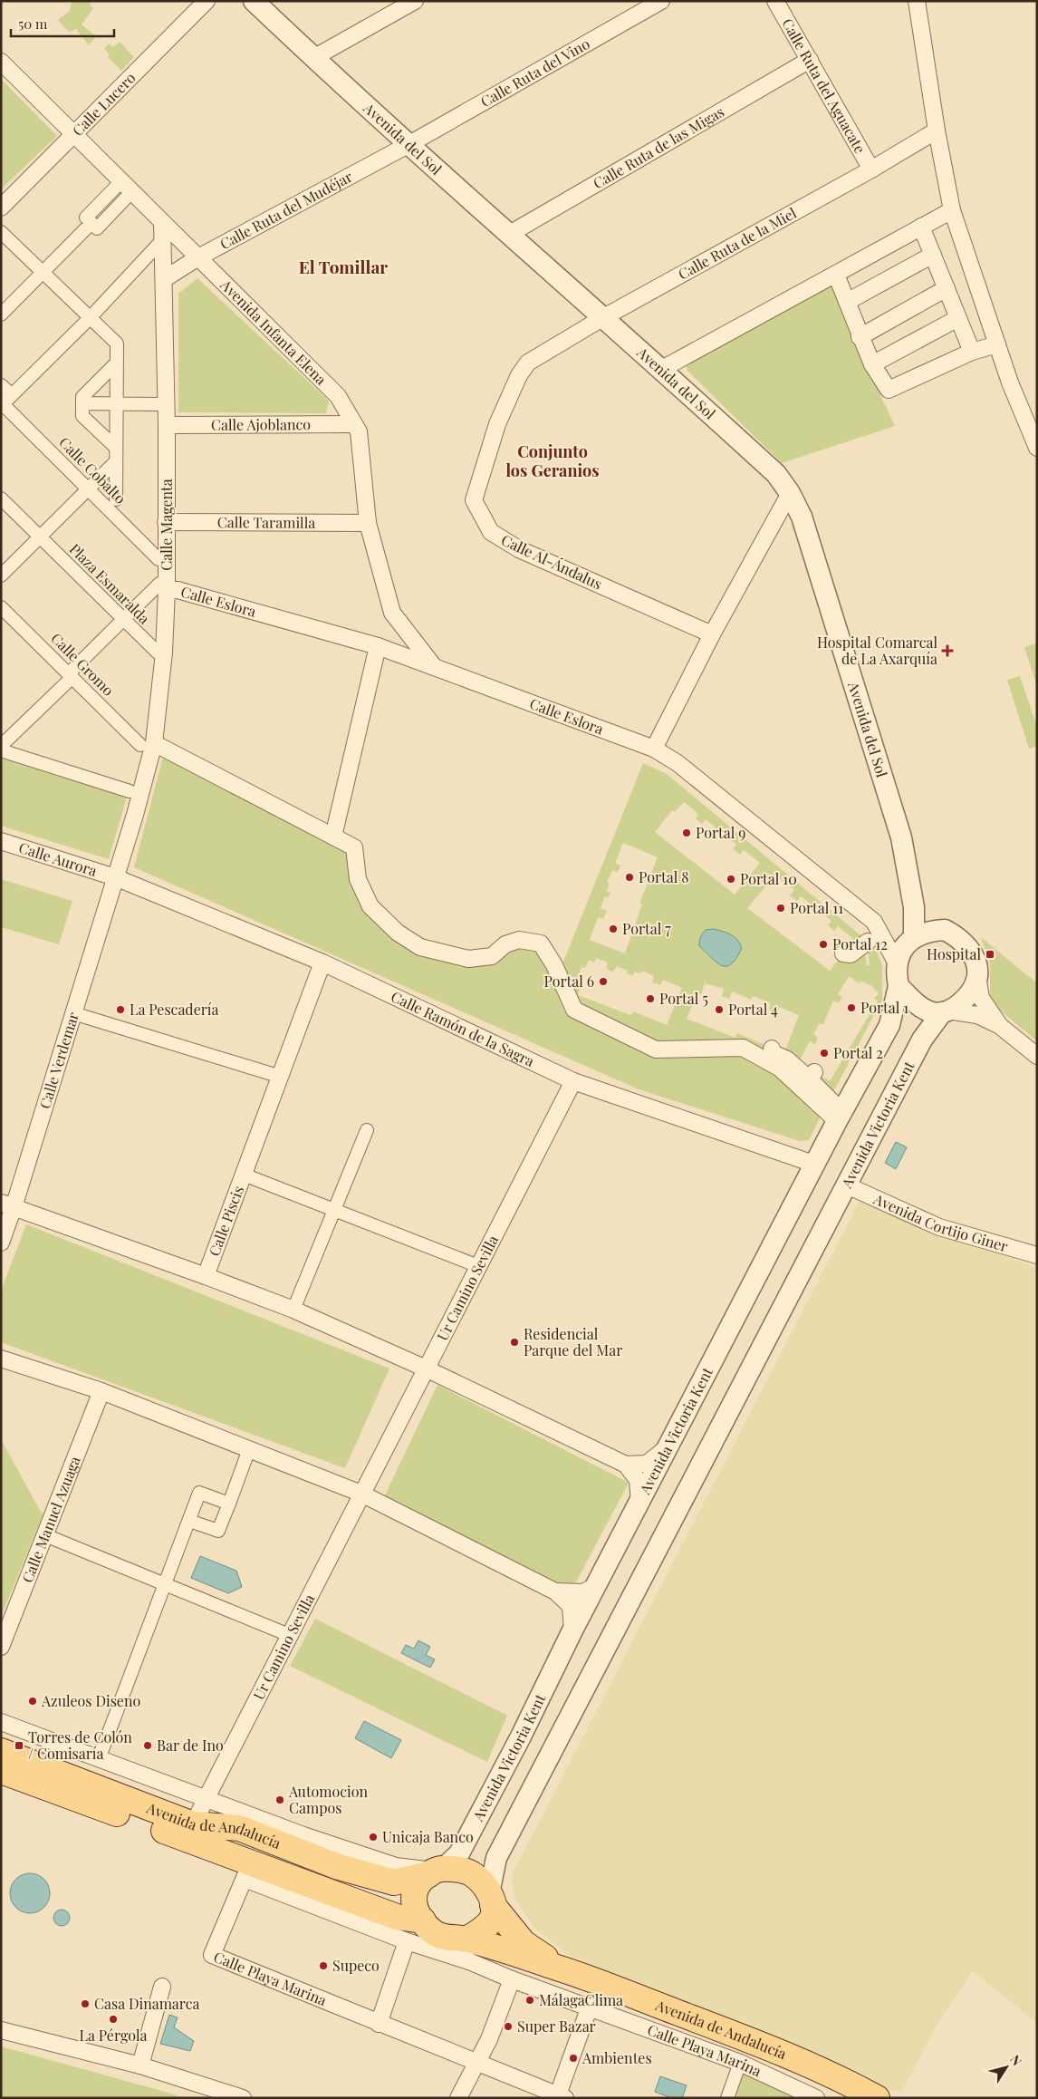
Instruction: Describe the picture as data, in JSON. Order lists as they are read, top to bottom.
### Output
{
  "streets": {
    "main road": ["Avenida de Andalucía"],
    "street": [
      "Calle Ruta del Vino",
      "Calle Ruta del Aguacate",
      "Calle Lucero",
      "Avenida del Sol",
      "Calle Ruta de las Migas",
      "Calle Ruta del Mudéjar",
      "Calle Ruta de la Miel",
      "Avenida Infanta Elena",
      "Calle Ajoblanco",
      "Calle Cobalto",
      "Calle Taramilla",
      "Calle Magenta",
      "Calle Al-Ándalus",
      "Plaza Esmaralda",
      "Calle Eslora",
      "Calle Gromo",
      "Calle Aurora",
      "Calle Ramón de la Sagra",
      "Calle Verdemar",
      "Avenida Victoria Kent",
      "Calle Piscis",
      "Avenida Cortijo Giner",
      "Ur Camino Sevilla",
      "Calle Manuel Azuaga",
      "Calle Playa Marina"
    ]
  },
  "crossings": [
    ["Calle Ruta del Vino", "Avenida del Sol"],
    ["Calle Ruta del Vino", "Calle Ruta del Mudéjar"],
    ["Calle Ruta del Aguacate", "Calle Ruta de las Migas"],
    ["Calle Ruta del Aguacate", "Calle Ruta de la Miel"],
    ["Calle Lucero", "Avenida Infanta Elena"],
    ["Avenida del Sol", "Calle Ruta de las Migas"],
    ["Avenida del Sol", "Calle Ruta del Mudéjar"],
    ["Avenida del Sol", "Calle Ruta de la Miel"],
    ["Avenida del Sol", "Calle Al-Ándalus"],
    ["Avenida del Sol", "Calle Eslora"],
    ["Avenida del Sol", "Avenida Victoria Kent"],
    ["Calle Ruta del Mudéjar", "Avenida Infanta Elena"],
    ["Calle Ruta del Mudéjar", "Calle Magenta"],
    ["Calle Ruta de la Miel", "Calle Al-Ándalus"],
    ["Avenida Infanta Elena", "Calle Ajoblanco"],
    ["Avenida Infanta Elena", "Calle Taramilla"],
    ["Avenida Infanta Elena", "Calle Magenta"],
    ["Avenida Infanta Elena", "Calle Eslora"],
    ["Calle Ajoblanco", "Calle Magenta"],
    ["Calle Taramilla", "Calle Magenta"],
    ["Calle Magenta", "Calle Eslora"],
    ["Calle Magenta", "Calle Gromo"],
    ["Calle Magenta", "Calle Aurora"],
    ["Calle Magenta", "Calle Ramón de la Sagra"],
    ["Calle Magenta", "Calle Verdemar"],
    ["Calle Eslora", "Avenida Victoria Kent"],
    ["Calle Aurora", "Calle Ramón de la Sagra"],
    ["Calle Aurora", "Calle Verdemar"],
    ["Calle Ramón de la Sagra", "Calle Verdemar"],
    ["Calle Ramón de la Sagra", "Avenida Victoria Kent"],
    ["Calle Ramón de la Sagra", "Calle Piscis"],
    ["Calle Ramón de la Sagra", "Ur Camino Sevilla"],
    ["Avenida Victoria Kent", "Avenida Cortijo Giner"],
    ["Avenida Victoria Kent", "Avenida de Andalucía"],
    ["Avenida Victoria Kent", "Calle Playa Marina"],
    ["Ur Camino Sevilla", "Avenida de Andalucía"],
    ["Avenida de Andalucía", "Calle Playa Marina"]
  ],
  "districts": ["El Tomillar", "Conjunto los Geranios"],
  "places": {
    "health": ["Hospital Comarcal de La Axarquía"],
    "other": [
      "Portal 9",
      "Portal 8",
      "Portal 10",
      "Portal 11",
      "Portal 7",
      "Portal 12",
      "Portal 6",
      "Portal 5",
      "Portal 1",
      "La Pescadería",
      "Portal 4",
      "Portal 2",
      "Residencial Parque del Mar",
      "Azuleos Diseno",
      "Bar de Ino",
      "Automocion Campos",
      "Unicaja Banco",
      "Supeco",
      "MálagaClima",
      "Casa Dinamarca",
      "La Pérgola",
      "Super Bazar",
      "Ambientes"
    ],
    "transit": ["Hospital", "Torres de Colón / Comisaría"]
  },
  "scale_bar": "50 m",
  "north": "top right"
}
